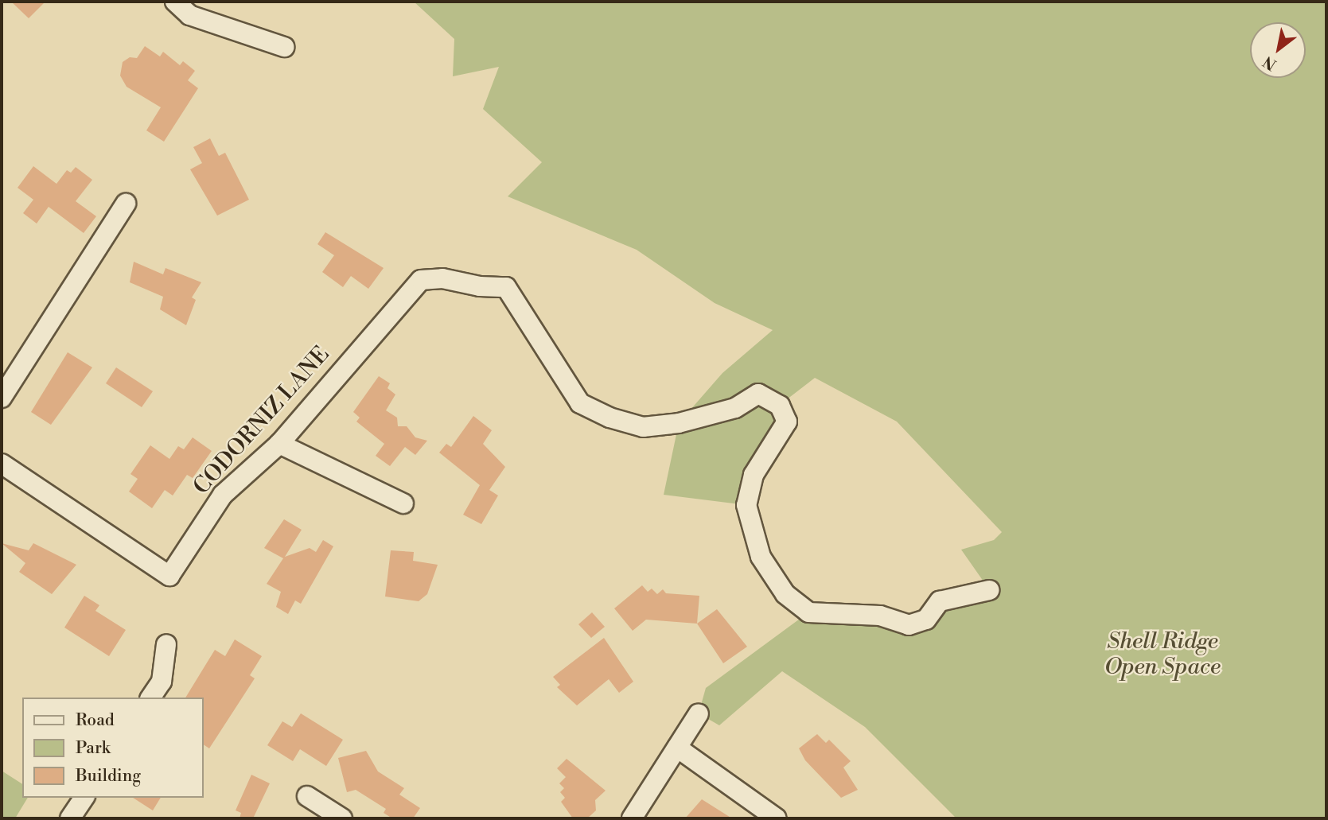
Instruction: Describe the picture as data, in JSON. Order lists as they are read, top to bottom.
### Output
{
  "streets": {
    "street": ["CODORNIZ LANE"]
  },
  "parks": ["Shell Ridge Open Space"],
  "legend": ["Road", "Park", "Building"],
  "north": "bottom left"
}
